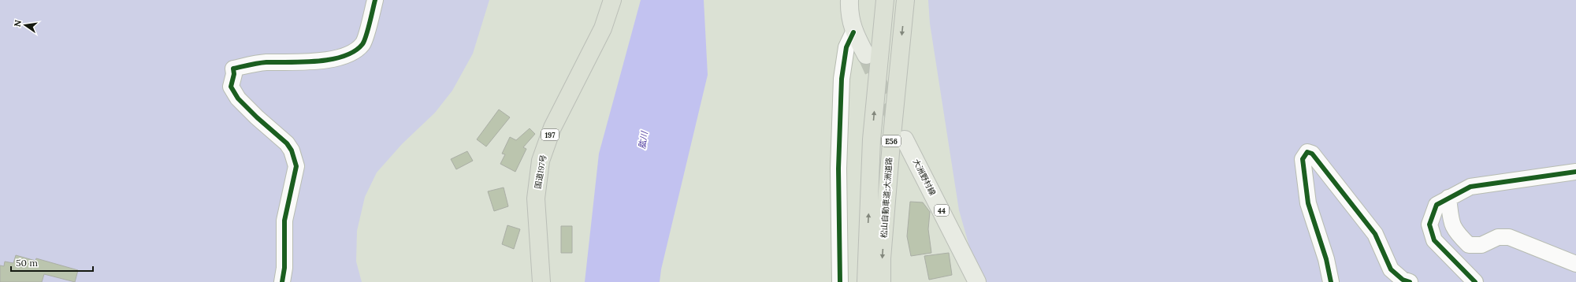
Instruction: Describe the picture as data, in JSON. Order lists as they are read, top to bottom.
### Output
{
  "streets": {
    "highway": [
      "197",
      "E56",
      "国道197号",
      "松山自動車道;大洲道路"
    ],
    "main road": ["大洲野村線", "44"]
  },
  "water": ["肱川"],
  "scale_bar": "50 m",
  "north": "left"
}
